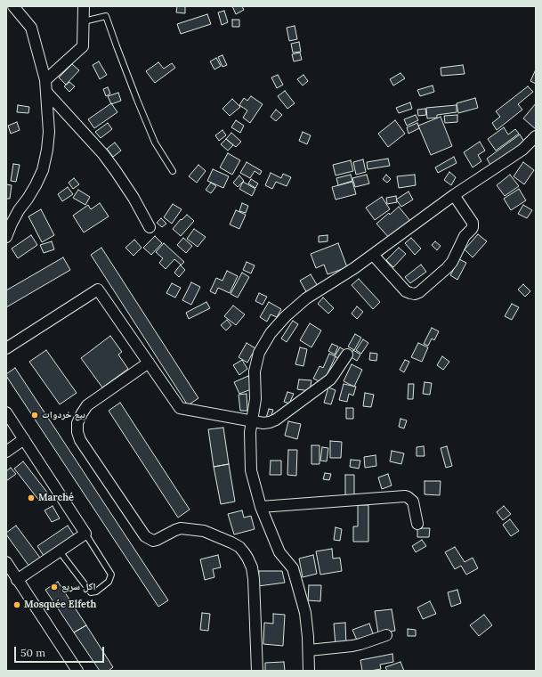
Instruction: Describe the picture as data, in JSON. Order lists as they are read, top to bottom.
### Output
{
  "places": [
    "بيع خردوات",
    "Marché",
    "اكل سريع",
    "Mosquée Elfeth"
  ],
  "scale_bar": "50 m"
}
